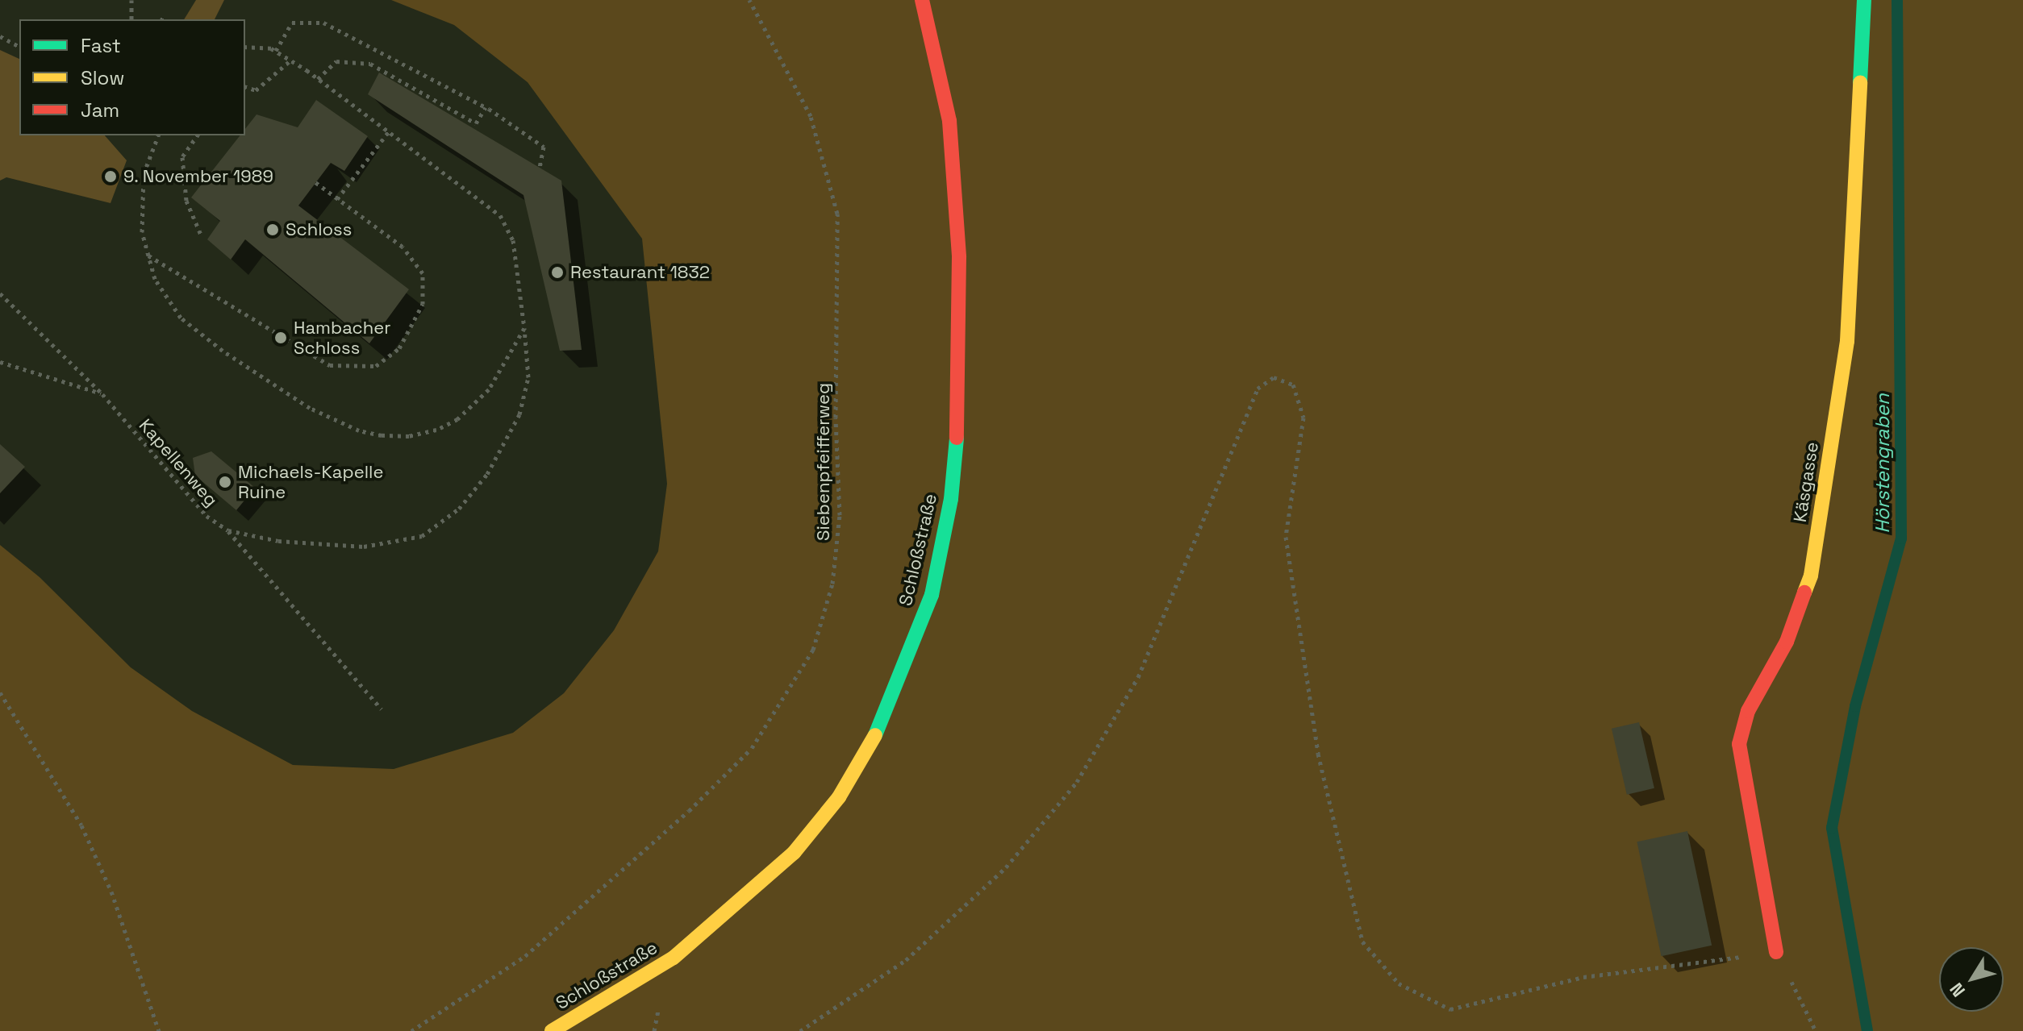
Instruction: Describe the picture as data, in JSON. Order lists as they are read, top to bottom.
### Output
{
  "streets": {
    "street": ["Käsgasse", "Schloßstraße"],
    "path": ["Siebenpfeifferweg", "Kapellenweg"]
  },
  "water": ["Hörstengraben"],
  "places": [
    "9. November 1989",
    "Schloss",
    "Restaurant 1832",
    "Hambacher Schloss",
    "Michaels-Kapelle Ruine"
  ],
  "legend": ["Fast", "Slow", "Jam"],
  "north": "bottom left"
}
